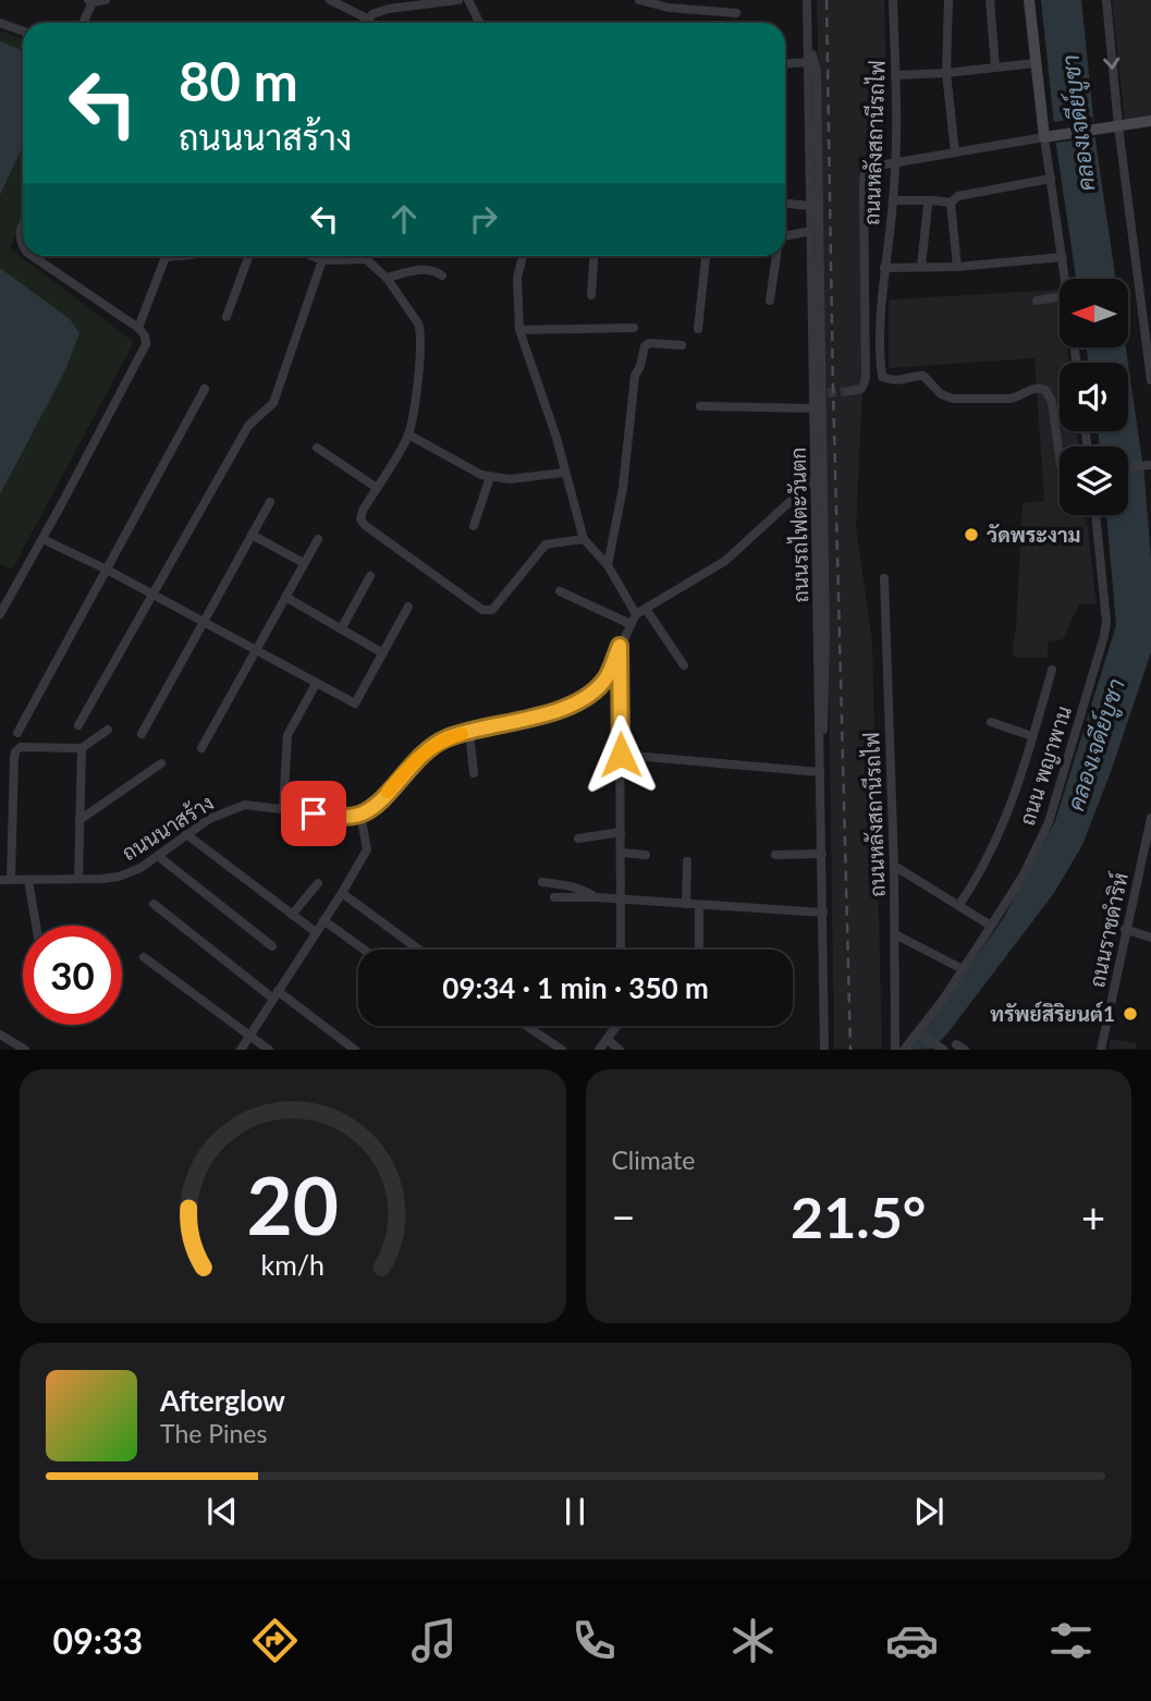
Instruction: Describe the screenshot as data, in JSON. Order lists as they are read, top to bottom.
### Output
{
  "streets": {
    "street": [
      "ถนนหลังสถานีรถไฟ",
      "ถนนรถไฟตะวันตก",
      "ถนน พญาพาน",
      "ถนนนาสร้าง",
      "ถนนราชดำริห์"
    ]
  },
  "water": ["คลองเจดีย์บูชา"],
  "places": ["วัดพระงาม", "ทรัพย์สิริยนต์1"],
  "north": "left",
  "page": {
    "turn": ["80 m", "ถนนนาสร้าง"],
    "limit": "30",
    "trip": "09:34 · 1 min · 350 m",
    "tile": "Climate",
    "heat": ["−", "21.5°", "+"],
    "song": ["Afterglow", "The Pines"],
    "tabs": "09:33",
    "gauge": ["20", "km/h"]
  }
}
